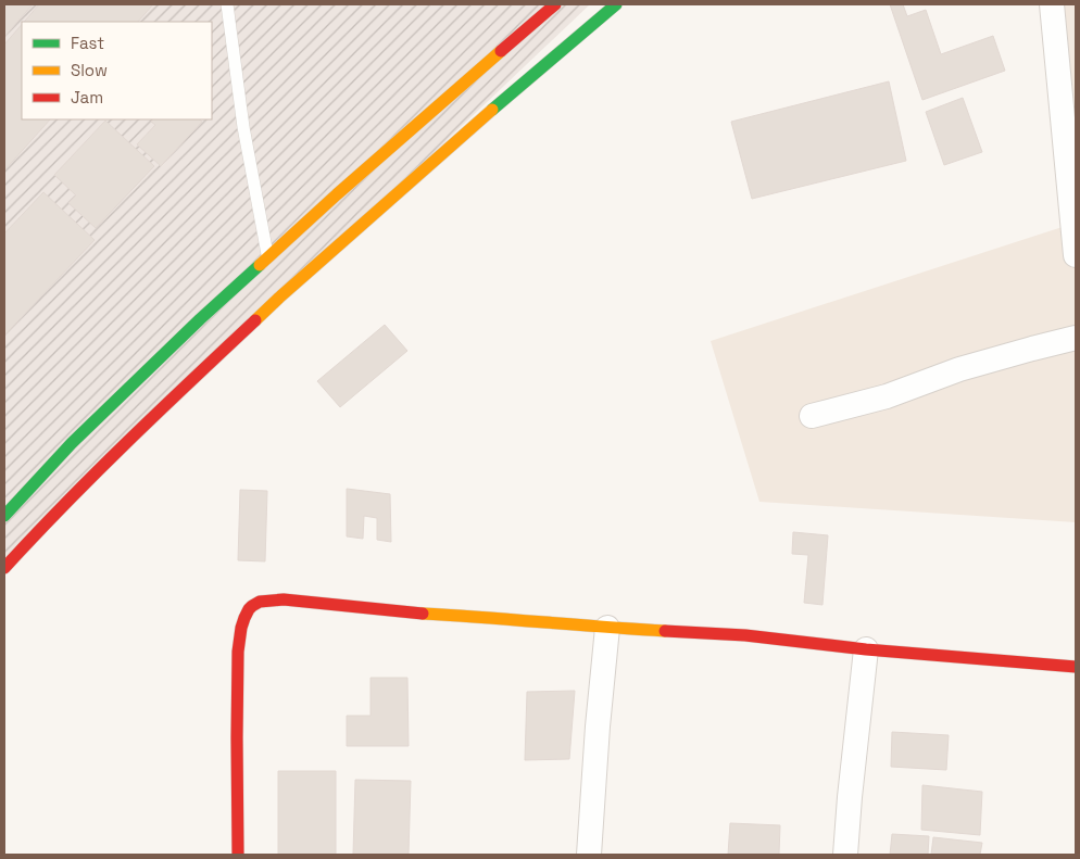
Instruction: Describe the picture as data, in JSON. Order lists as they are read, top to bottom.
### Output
{
  "legend": ["Fast", "Slow", "Jam"]
}
